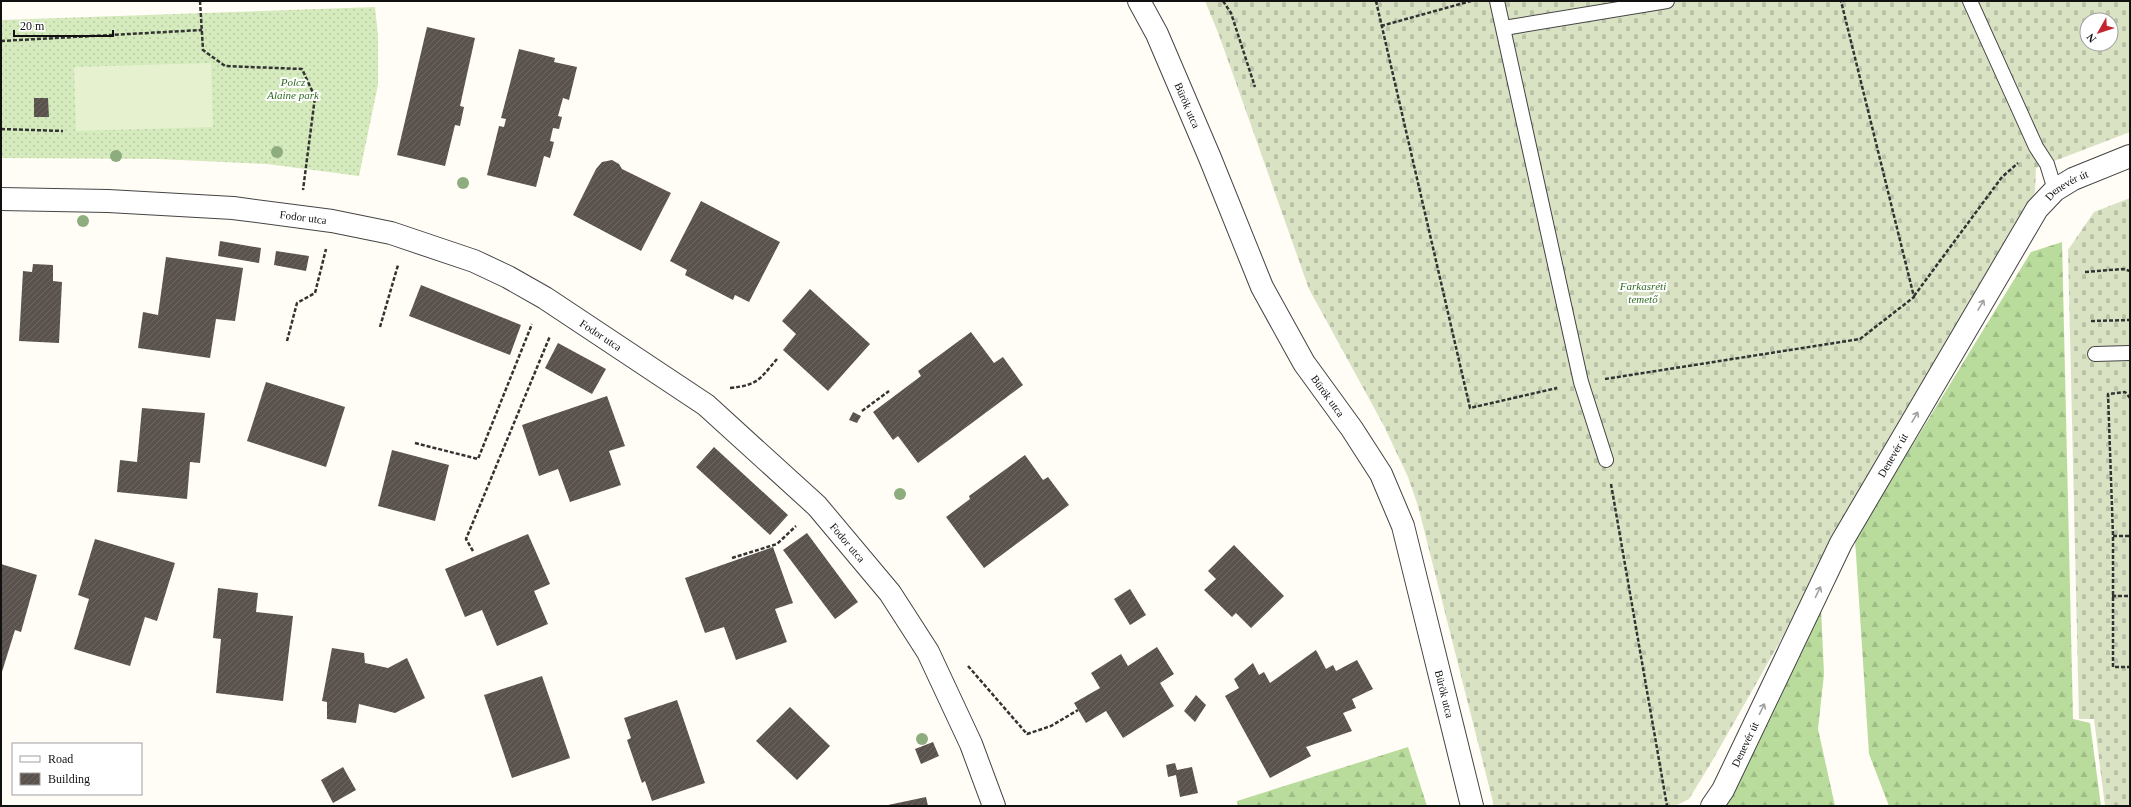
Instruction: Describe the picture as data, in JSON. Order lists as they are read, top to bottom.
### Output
{
  "streets": {
    "street": ["Bürök utca", "Denevér út", "Fodor utca"]
  },
  "one_way": ["Denevér út"],
  "parks": ["Polcz Alaine park", "Farkasréti temető"],
  "legend": ["Road", "Building"],
  "scale_bar": "20 m",
  "north": "bottom left"
}
